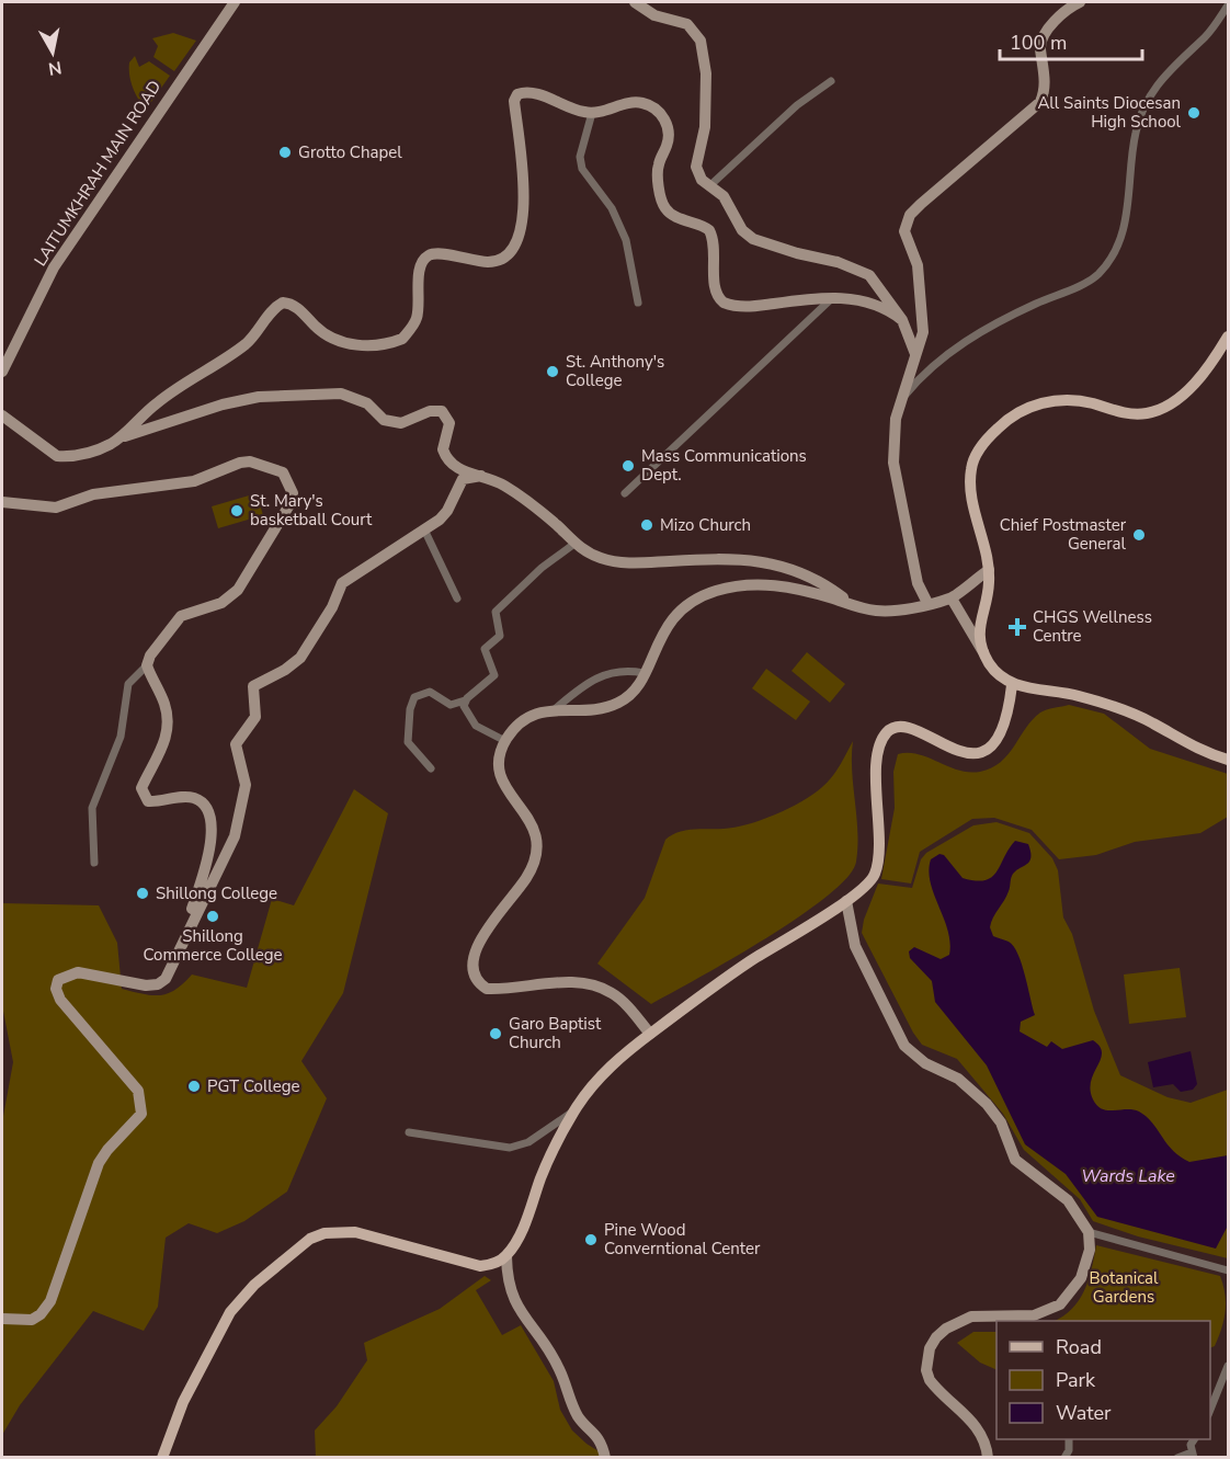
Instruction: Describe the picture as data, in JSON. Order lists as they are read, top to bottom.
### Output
{
  "streets": {
    "street": ["LAITUMKHRAH MAIN ROAD"]
  },
  "water": ["Wards Lake"],
  "parks": ["Botanical Gardens"],
  "places": {
    "other": [
      "All Saints Diocesan High School",
      "Grotto Chapel",
      "St. Anthony's College",
      "Mass Communications Dept.",
      "St. Mary's basketball Court",
      "Mizo Church",
      "Chief Postmaster General",
      "Shillong College",
      "Shillong Commerce College",
      "Garo Baptist Church",
      "PGT College",
      "Pine Wood Converntional Center"
    ],
    "health": ["CHGS Wellness Centre"]
  },
  "legend": ["Road", "Park", "Water"],
  "scale_bar": "100 m",
  "north": "bottom"
}
